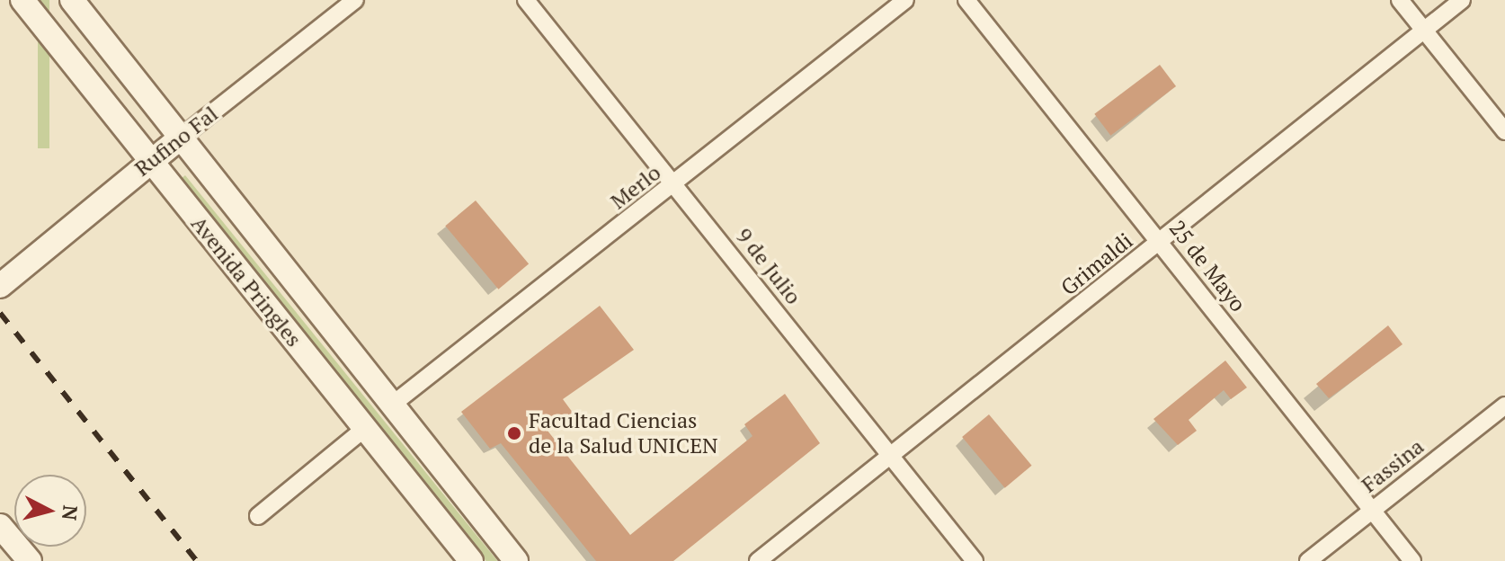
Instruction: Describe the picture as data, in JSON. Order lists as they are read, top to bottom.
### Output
{
  "streets": {
    "main road": ["Rufino Fal", "Avenida Pringles"],
    "street": [
      "Merlo",
      "Grimaldi",
      "9 de Julio",
      "25 de Mayo",
      "Fassina"
    ]
  },
  "crossings": [
    ["Rufino Fal", "Avenida Pringles"],
    ["Merlo", "9 de Julio"],
    ["Merlo", "Avenida Pringles"],
    ["Grimaldi", "9 de Julio"],
    ["Grimaldi", "25 de Mayo"],
    ["25 de Mayo", "Fassina"]
  ],
  "places": ["Facultad Ciencias de la Salud UNICEN"],
  "north": "right"
}
